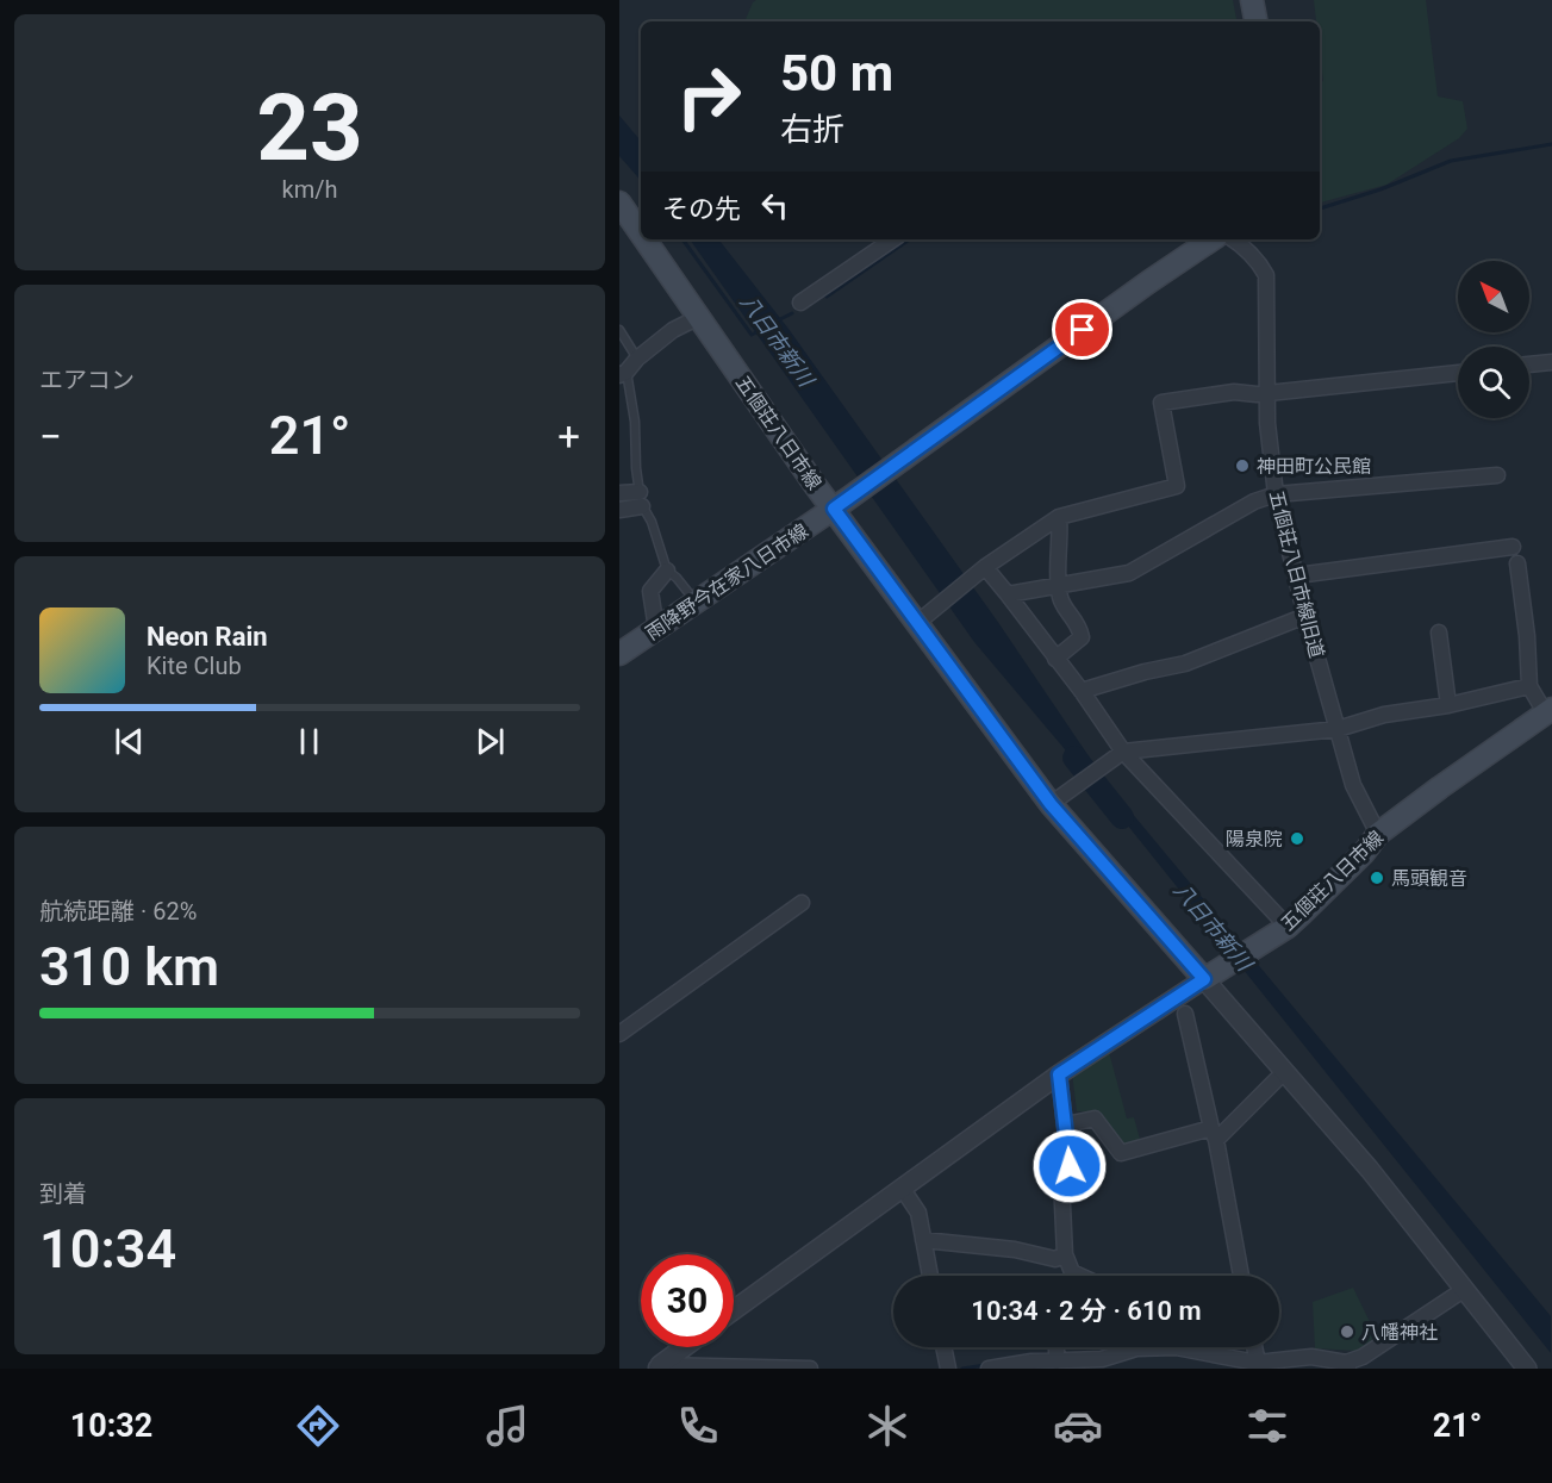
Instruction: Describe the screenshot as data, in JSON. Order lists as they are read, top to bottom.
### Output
{
  "streets": {
    "main road": ["五個荘八日市線", "雨降野今在家八日市線"],
    "street": ["五個荘八日市線旧道"]
  },
  "crossings": [
    ["五個荘八日市線", "五個荘八日市線旧道"],
    ["五個荘八日市線", "雨降野今在家八日市線"]
  ],
  "water": ["八日市新川"],
  "places": [
    "神田町公民館",
    "陽泉院",
    "馬頭観音",
    "八幡神社"
  ],
  "north": "top left",
  "page": {
    "tile": [
      ["23", "km/h"],
      "エアコン",
      ["航続距離 · 62%", "310 km"],
      ["到着", "10:34"]
    ],
    "turn": ["50 m", "右折"],
    "then": "その先",
    "heat": ["−", "21°", "+"],
    "song": ["Neon Rain", "Kite Club"],
    "limit": "30",
    "trip": "10:34 · 2 分 · 610 m",
    "tabs": ["10:32", "21°"]
  }
}
